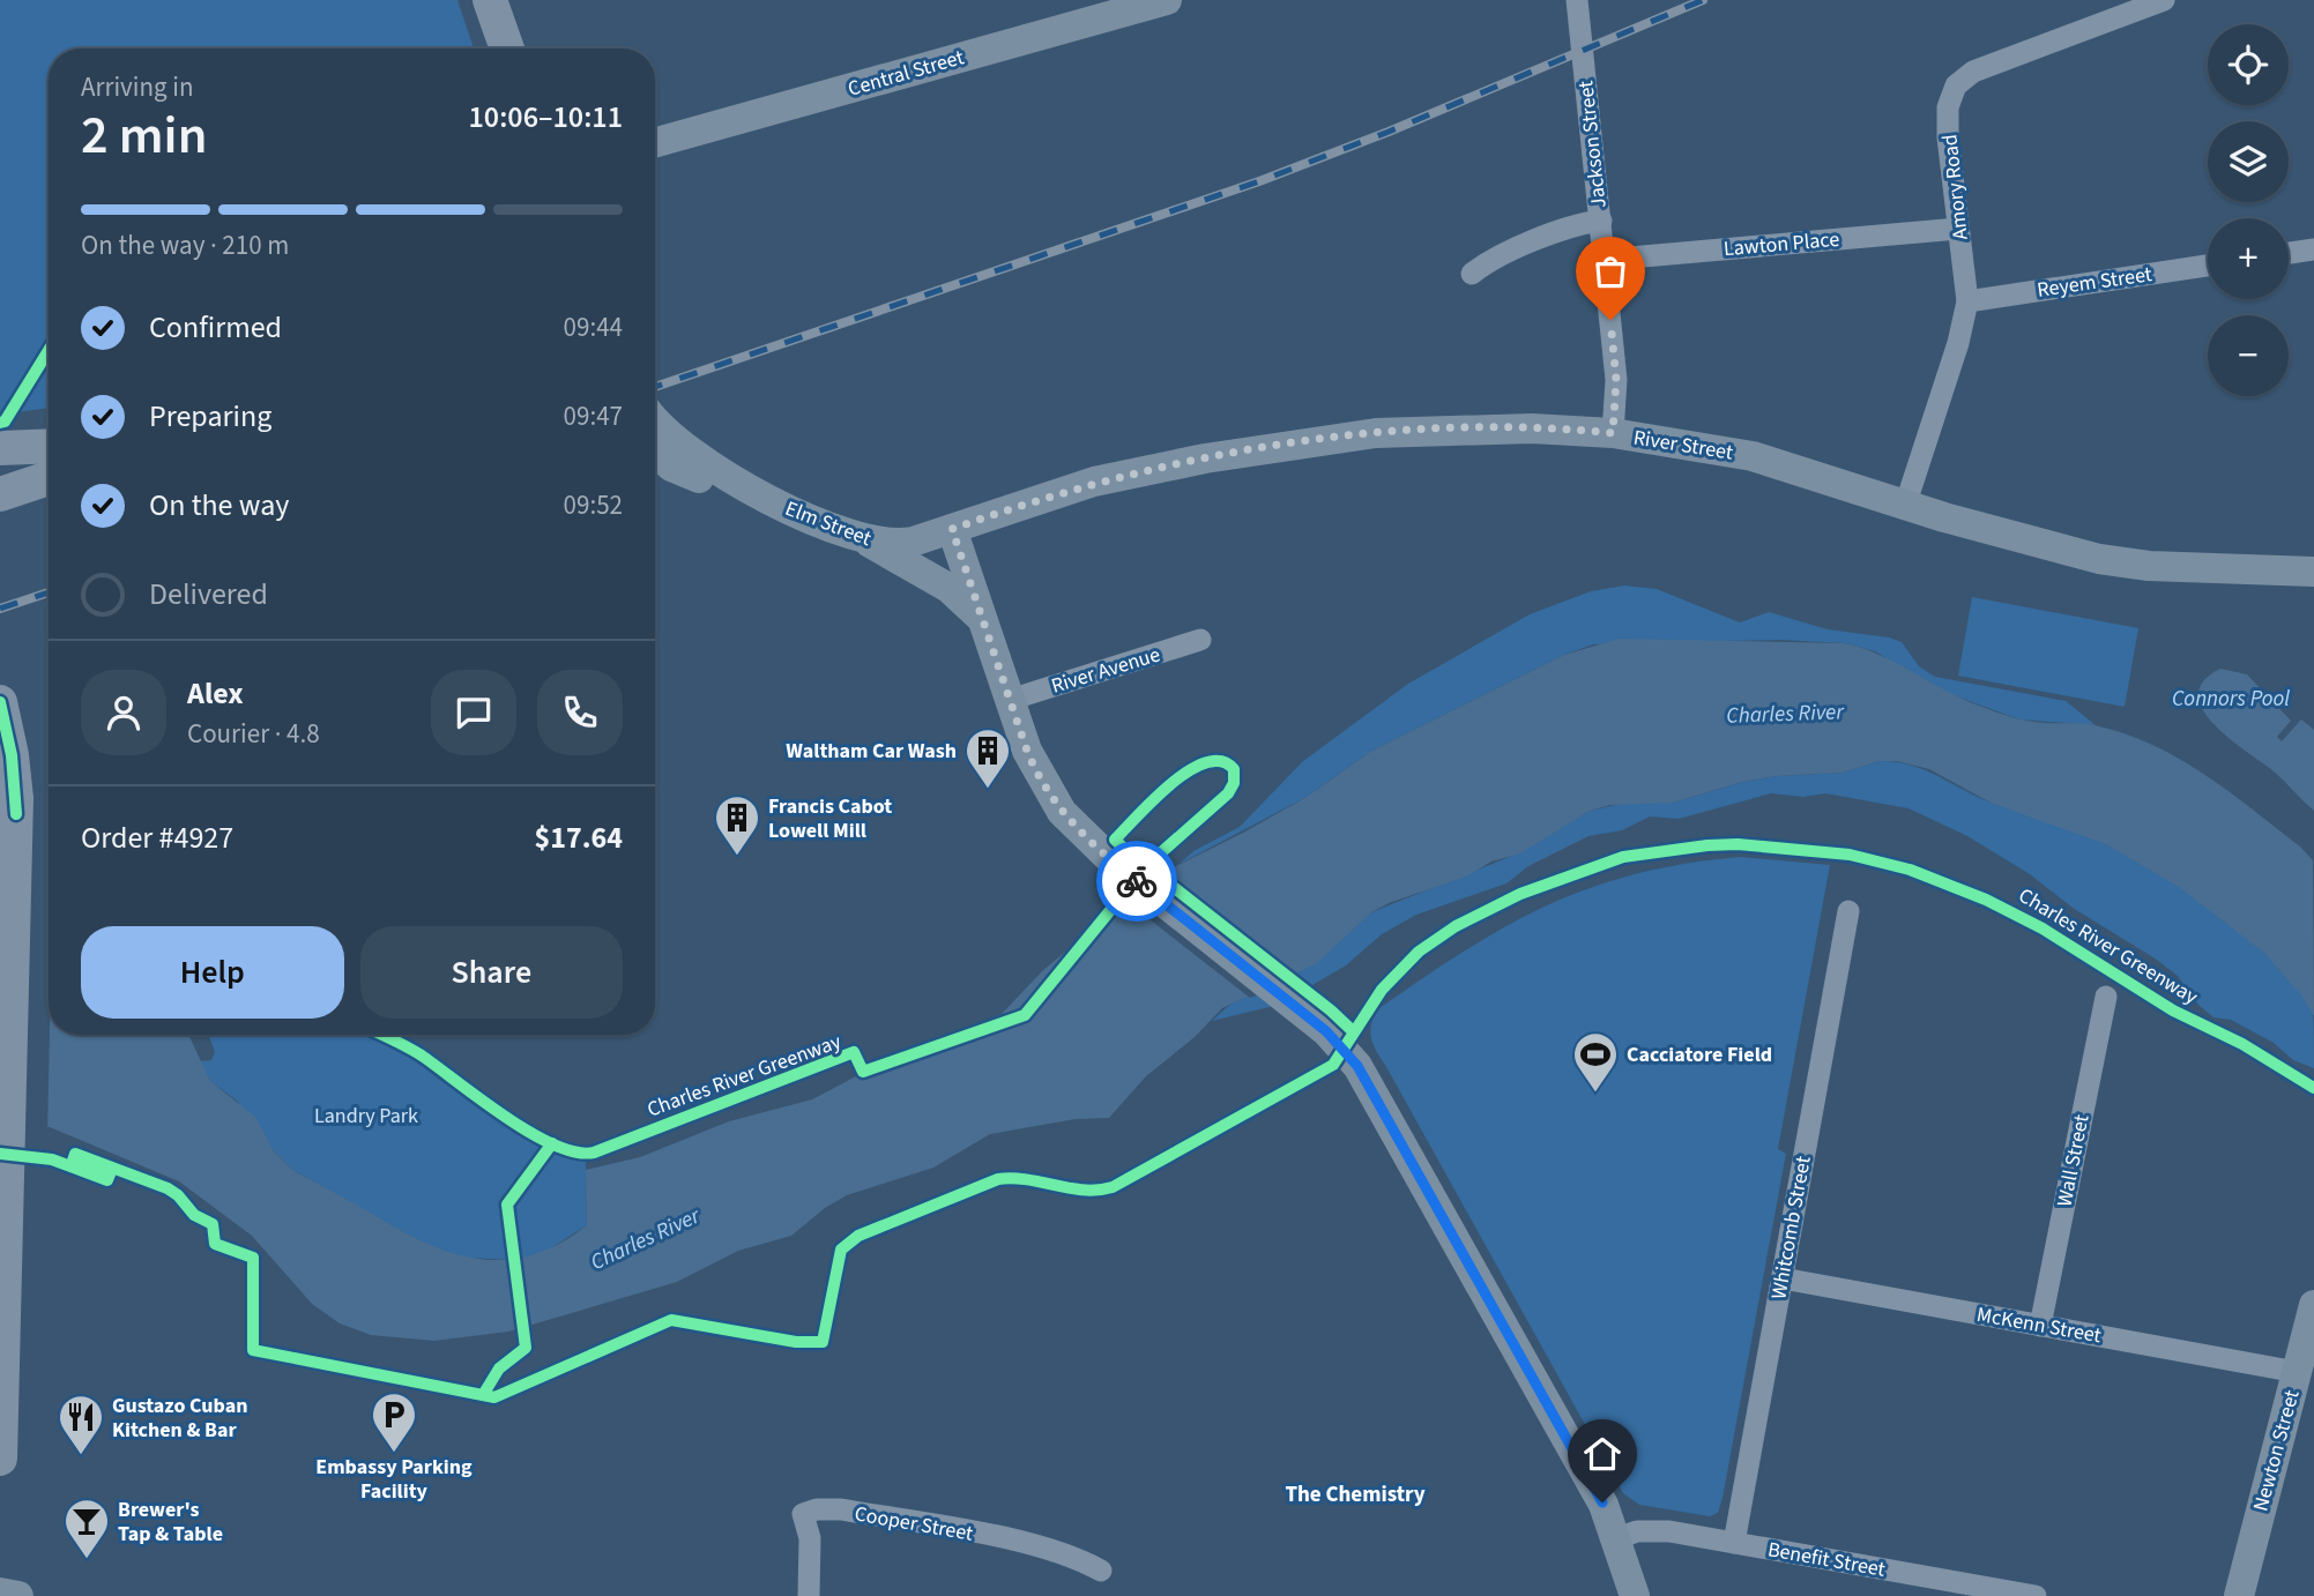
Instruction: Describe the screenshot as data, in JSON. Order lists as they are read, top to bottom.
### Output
{
  "streets": {
    "main road": [
      "Central Street",
      "River Street",
      "Elm Street",
      "Newton Street"
    ],
    "street": [
      "Jackson Street",
      "Amory Road",
      "Lawton Place",
      "Reyem Street",
      "River Avenue",
      "Wall Street",
      "Whitcomb Street",
      "McKenn Street",
      "Cooper Street",
      "Benefit Street"
    ],
    "cycle path": ["Charles River Greenway"]
  },
  "crossings": [
    ["Jackson Street", "Lawton Place"],
    ["Jackson Street", "River Street"],
    ["Amory Road", "Lawton Place"],
    ["Amory Road", "Reyem Street"],
    ["Amory Road", "River Street"],
    ["River Street", "Elm Street"],
    ["Wall Street", "McKenn Street"],
    ["Whitcomb Street", "McKenn Street"],
    ["Whitcomb Street", "Benefit Street"],
    ["McKenn Street", "Newton Street"]
  ],
  "districts": ["The Chemistry"],
  "water": ["Connors Pool", "Charles River"],
  "parks": ["Landry Park"],
  "places": {
    "building": ["Waltham Car Wash", "Francis Cabot Lowell Mill"],
    "sports": ["Cacciatore Field"],
    "parking": ["Embassy Parking Facility"],
    "restaurant": ["Gustazo Cuban Kitchen & Bar"],
    "bar": ["Brewer's Tap & Table"]
  },
  "page": {
    "map_buttons": ["+", "−"],
    "heading": ["2 min", "Arriving in", "10:06–10:11"],
    "panel": [
      "Alex",
      "Courier · 4.8",
      "Order #4927",
      "$17.64"
    ],
    "bar": "On the way · 210 m",
    "list": [
      ["Confirmed", "09:44"],
      ["Preparing", "09:47"],
      ["On the way", "09:52"],
      "Delivered"
    ],
    "buttons": ["Help", "Share"]
  }
}
